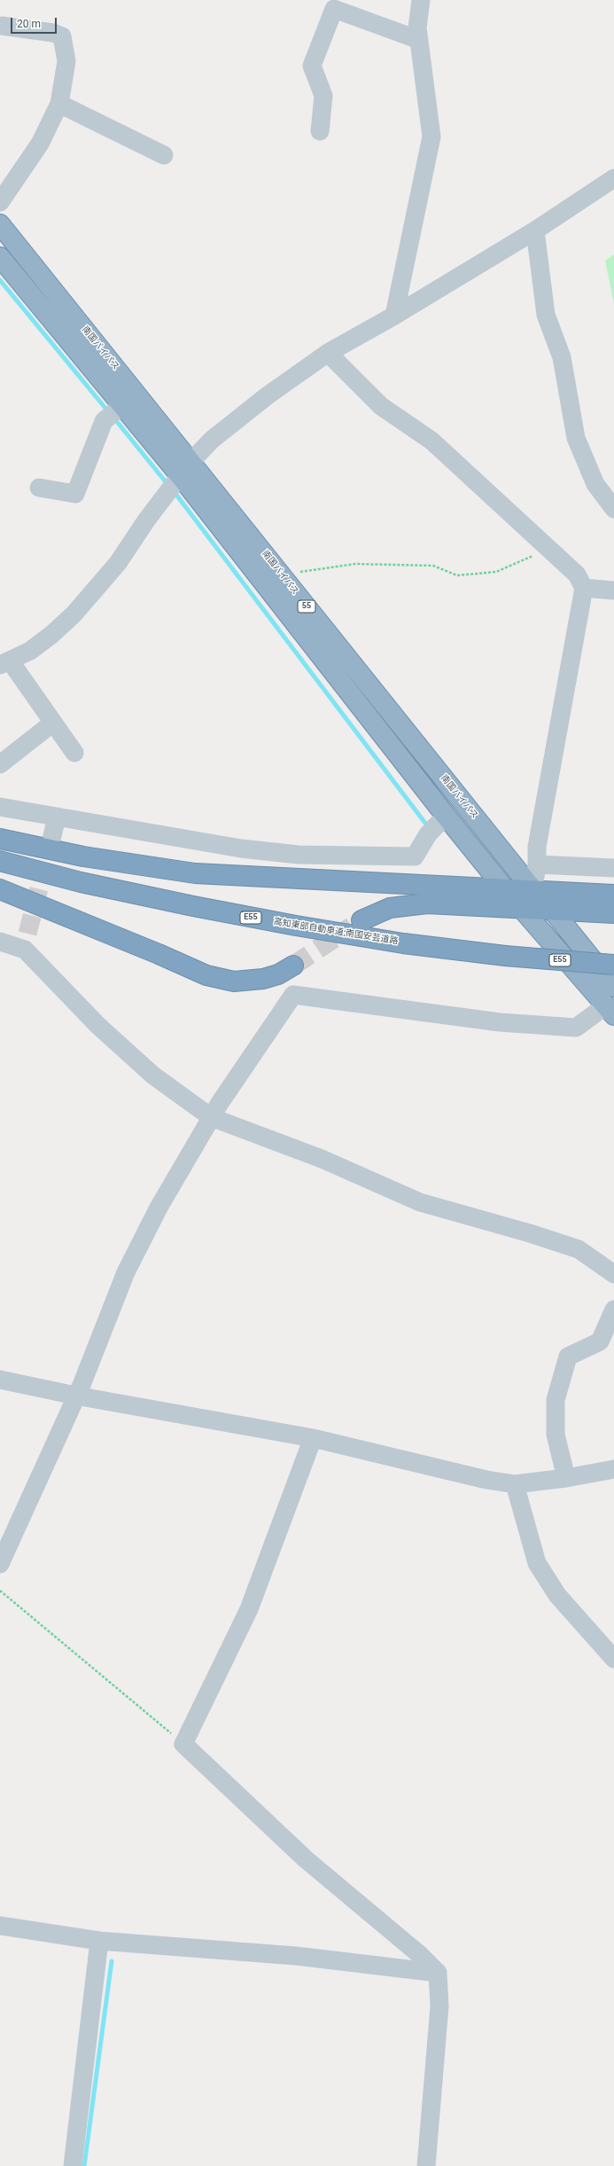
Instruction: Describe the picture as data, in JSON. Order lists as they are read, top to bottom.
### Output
{
  "streets": {
    "highway": [
      "南国バイパス",
      "55",
      "E55",
      "高知東部自動車道;南国安芸道路"
    ]
  },
  "scale_bar": "20 m"
}
